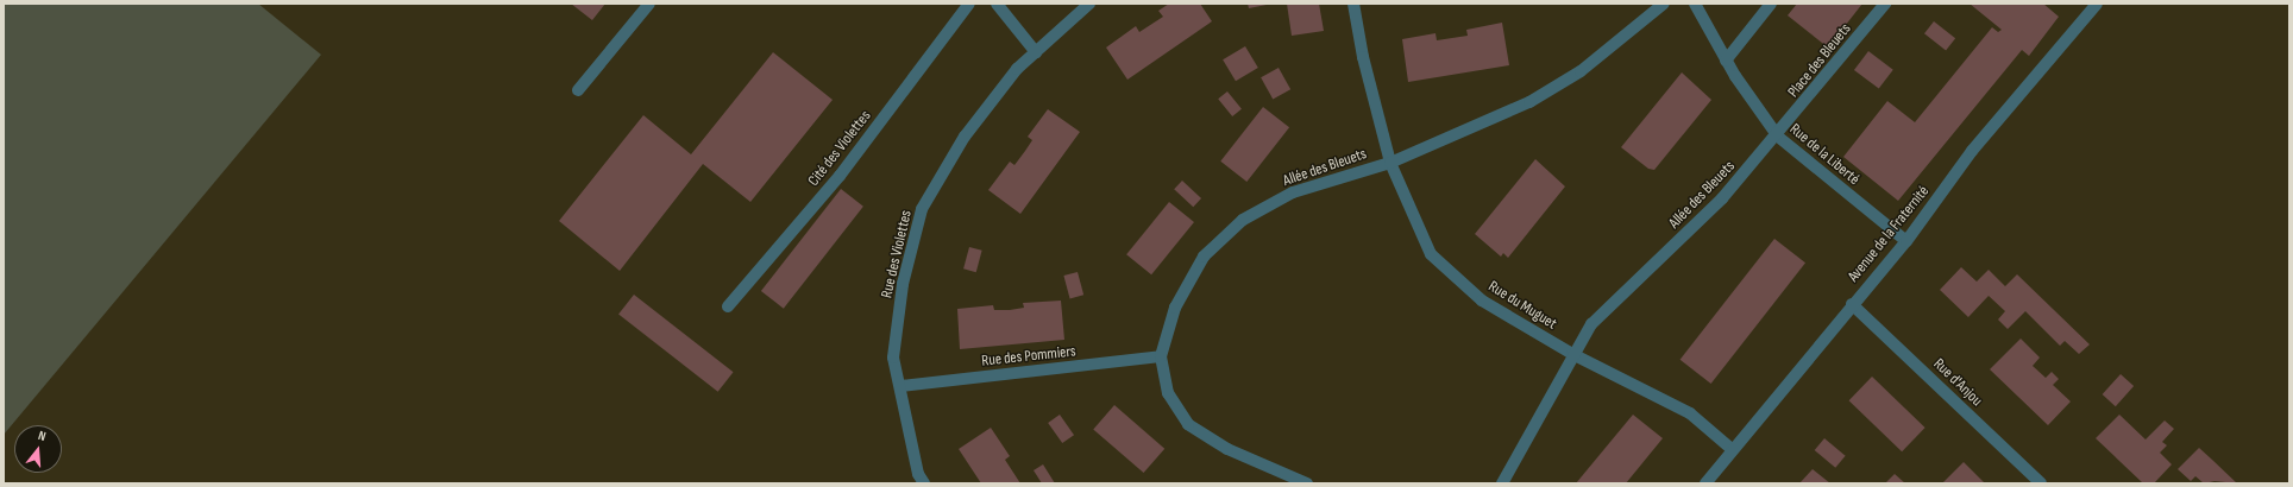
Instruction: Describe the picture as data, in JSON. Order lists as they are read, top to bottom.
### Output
{
  "streets": {
    "street": [
      "Place des Bleuets",
      "Cité des Violettes",
      "Rue de la Liberté",
      "Allée des Bleuets",
      "Avenue de la Fraternité",
      "Rue des Violettes",
      "Rue du Muguet",
      "Rue des Pommiers",
      "Rue d'Anjou"
    ]
  },
  "crossings": [
    ["Place des Bleuets", "Rue de la Liberté"],
    ["Place des Bleuets", "Allée des Bleuets"],
    ["Rue de la Liberté", "Allée des Bleuets"],
    ["Rue de la Liberté", "Avenue de la Fraternité"],
    ["Allée des Bleuets", "Rue du Muguet"],
    ["Allée des Bleuets", "Rue des Pommiers"],
    ["Avenue de la Fraternité", "Rue du Muguet"],
    ["Avenue de la Fraternité", "Rue d'Anjou"],
    ["Rue des Violettes", "Rue des Pommiers"]
  ],
  "north": "top"
}
